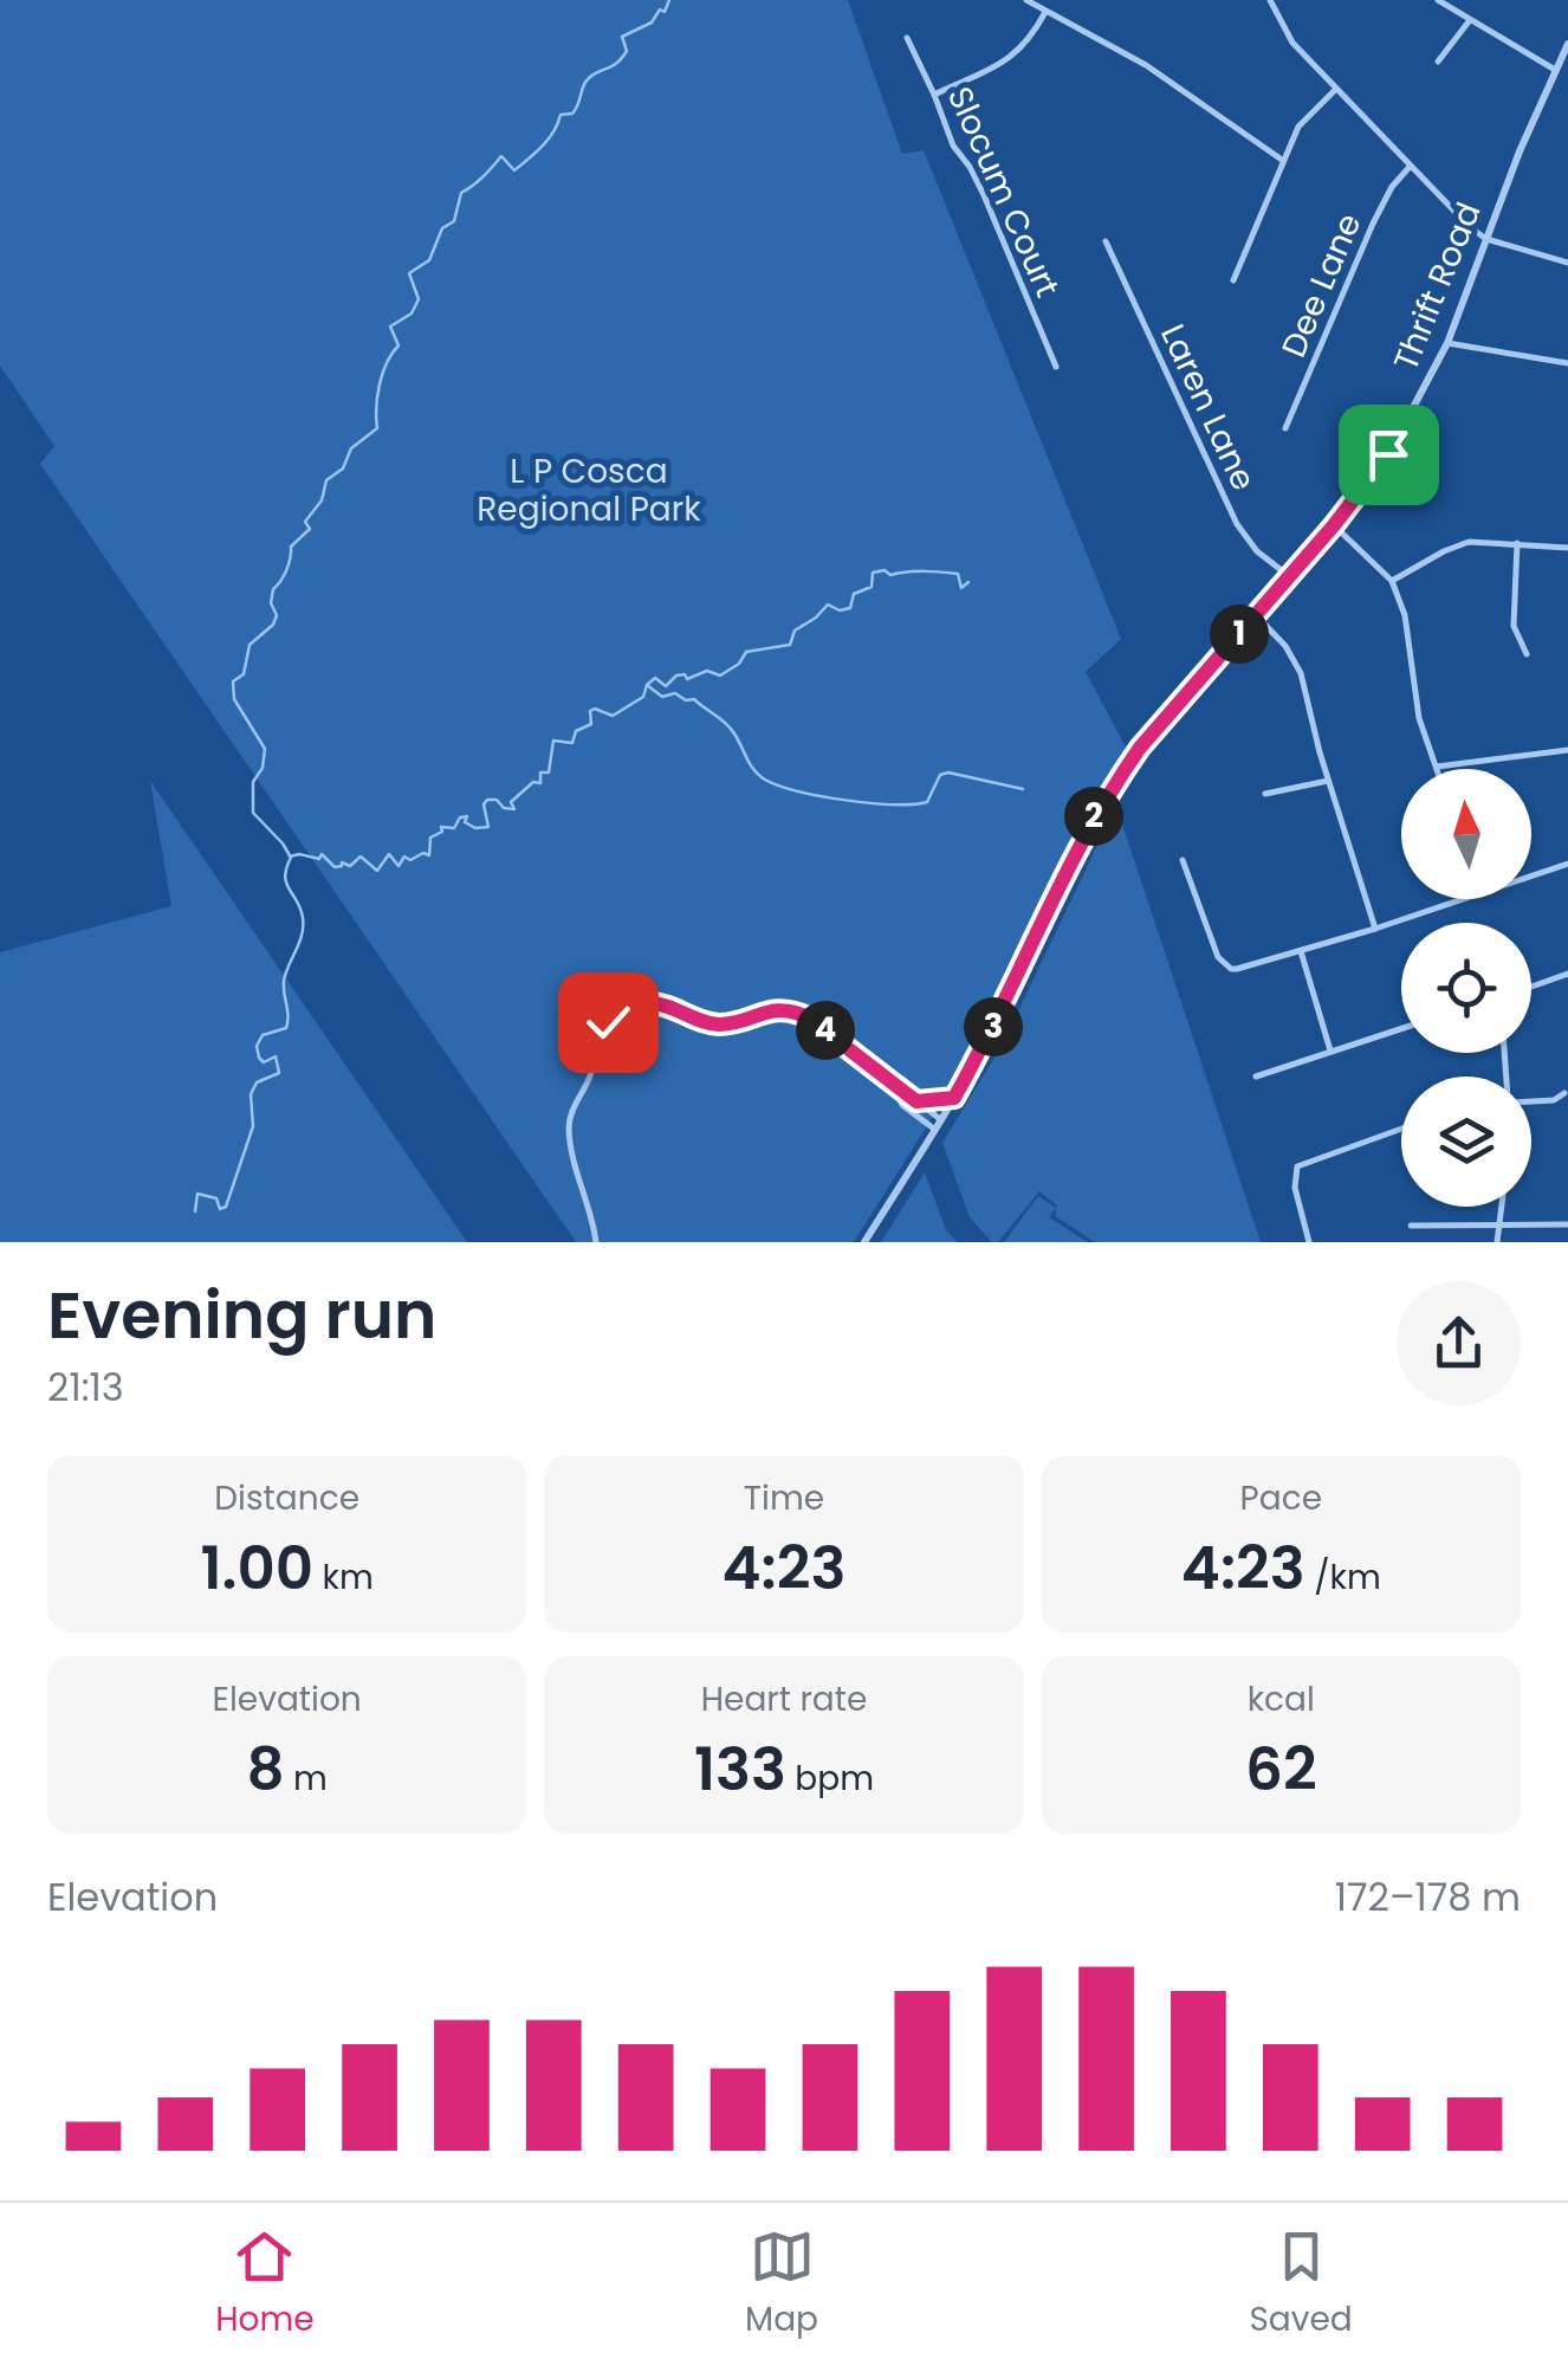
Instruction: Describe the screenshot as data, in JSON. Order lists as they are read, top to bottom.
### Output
{
  "streets": {
    "street": [
      "Slocum Court",
      "Dee Lane",
      "Thrift Road",
      "Laren Lane"
    ]
  },
  "crossings": [
    ["Thrift Road", "Laren Lane"]
  ],
  "parks": ["L P Cosca Regional Park"],
  "north": "top",
  "page": {
    "pins": [
      "1",
      "2",
      "3",
      "4"
    ],
    "heading": ["Evening run", "21:13"],
    "stats": [
      ["Distance", "1.00 km"],
      ["Time", "4:23"],
      ["Pace", "4:23 /km"],
      ["Elevation", "8 m"],
      ["Heart rate", "133 bpm"],
      ["kcal", "62"]
    ],
    "chart": ["Elevation", "172–178 m"],
    "tabs": ["Home", "Map", "Saved"]
  }
}
